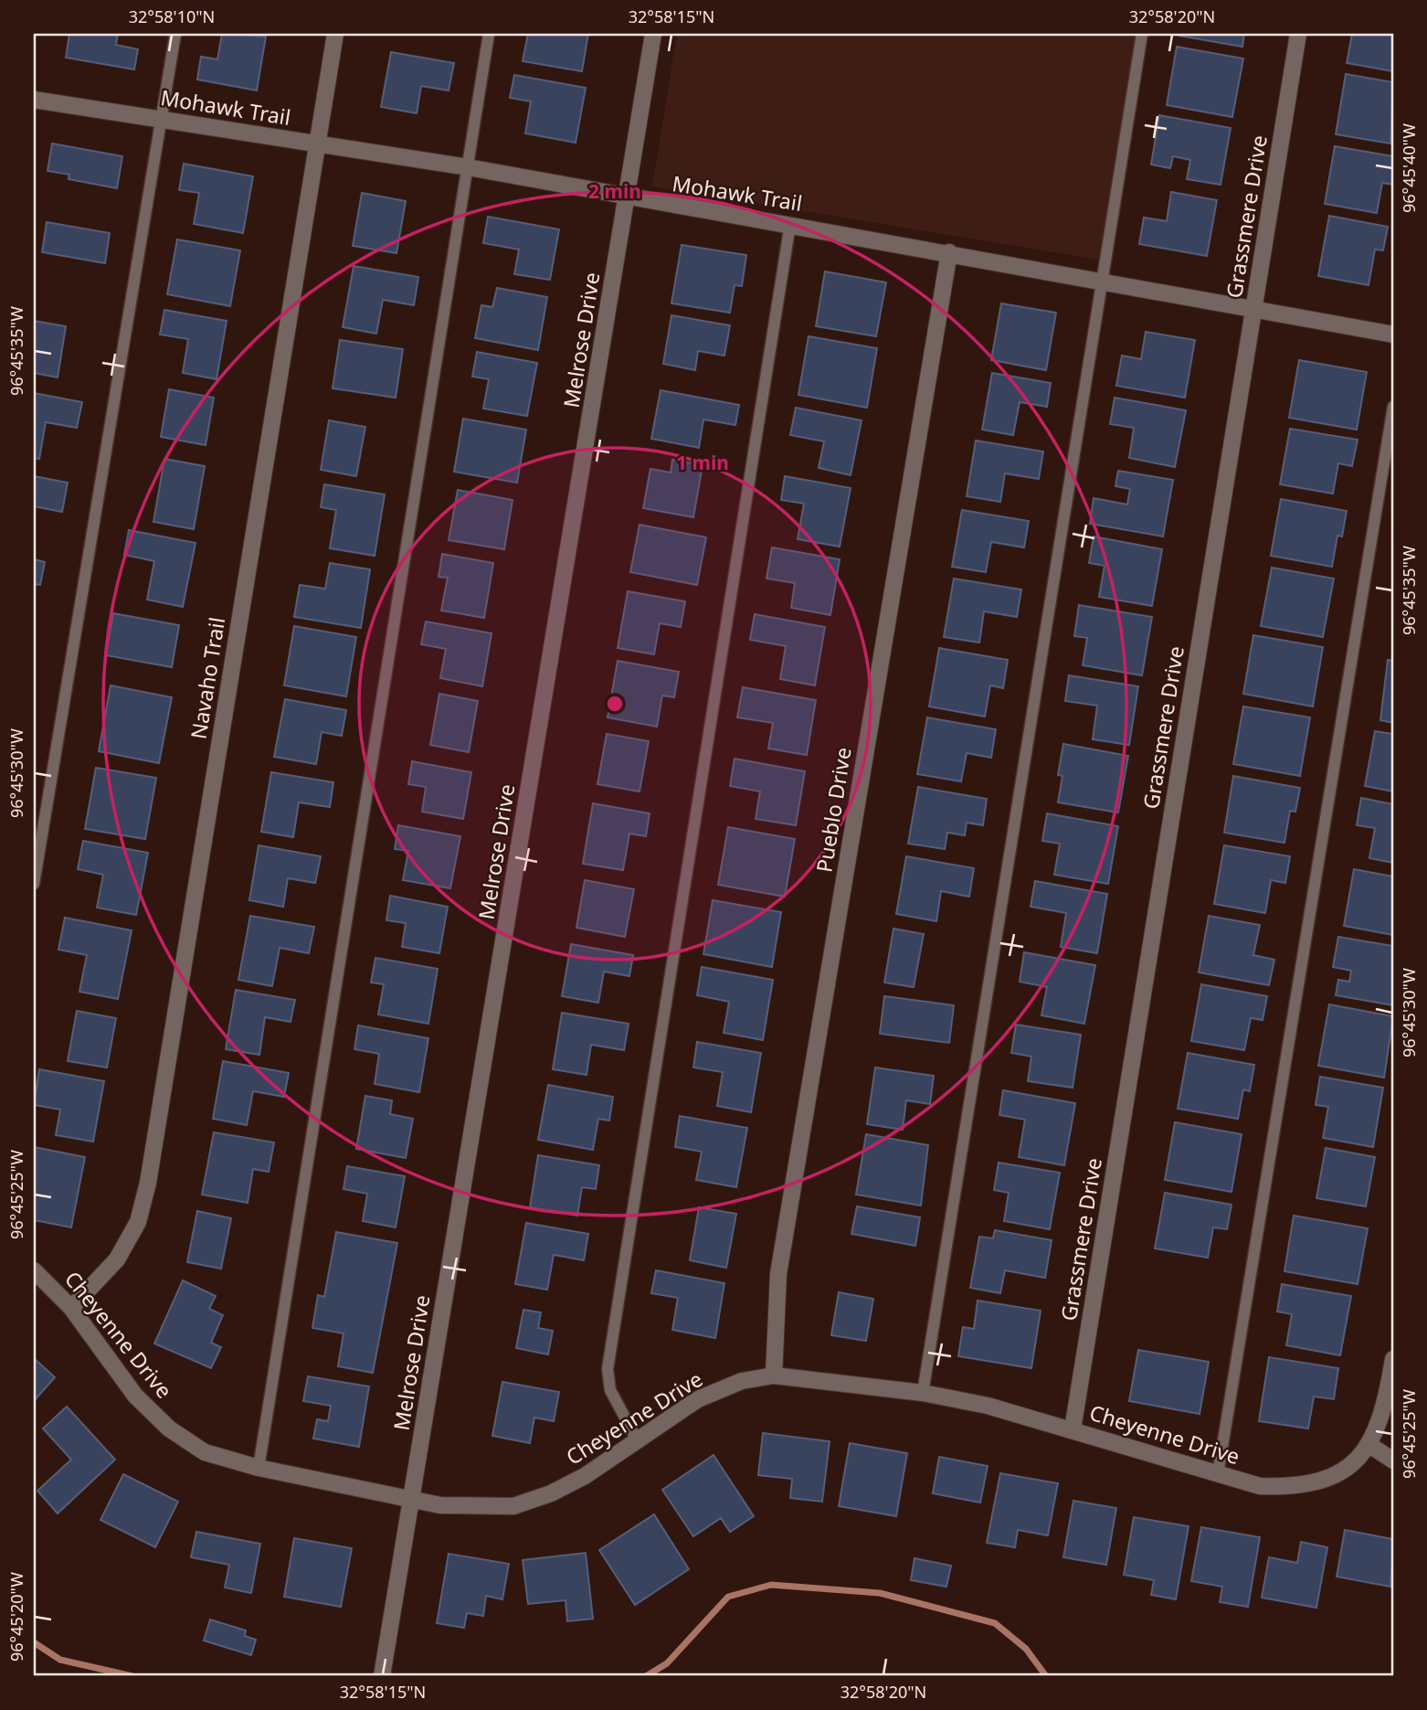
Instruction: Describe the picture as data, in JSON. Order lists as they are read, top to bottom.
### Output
{
  "streets": {
    "street": [
      "Mohawk Trail",
      "Grassmere Drive",
      "Melrose Drive",
      "Navaho Trail",
      "Pueblo Drive",
      "Cheyenne Drive"
    ]
  },
  "crossings": [
    ["Mohawk Trail", "Grassmere Drive"],
    ["Mohawk Trail", "Melrose Drive"],
    ["Mohawk Trail", "Navaho Trail"],
    ["Mohawk Trail", "Pueblo Drive"],
    ["Grassmere Drive", "Cheyenne Drive"],
    ["Melrose Drive", "Cheyenne Drive"],
    ["Navaho Trail", "Cheyenne Drive"],
    ["Pueblo Drive", "Cheyenne Drive"]
  ],
  "coordinates": [
    "32°58'10\"N",
    "32°58'15\"N",
    "32°58'20\"N",
    "96°45'40\"W",
    "96°45'35\"W",
    "96°45'30\"W",
    "96°45'25\"W",
    "96°45'20\"W"
  ],
  "rings": ["2 min", "1 min"]
}
